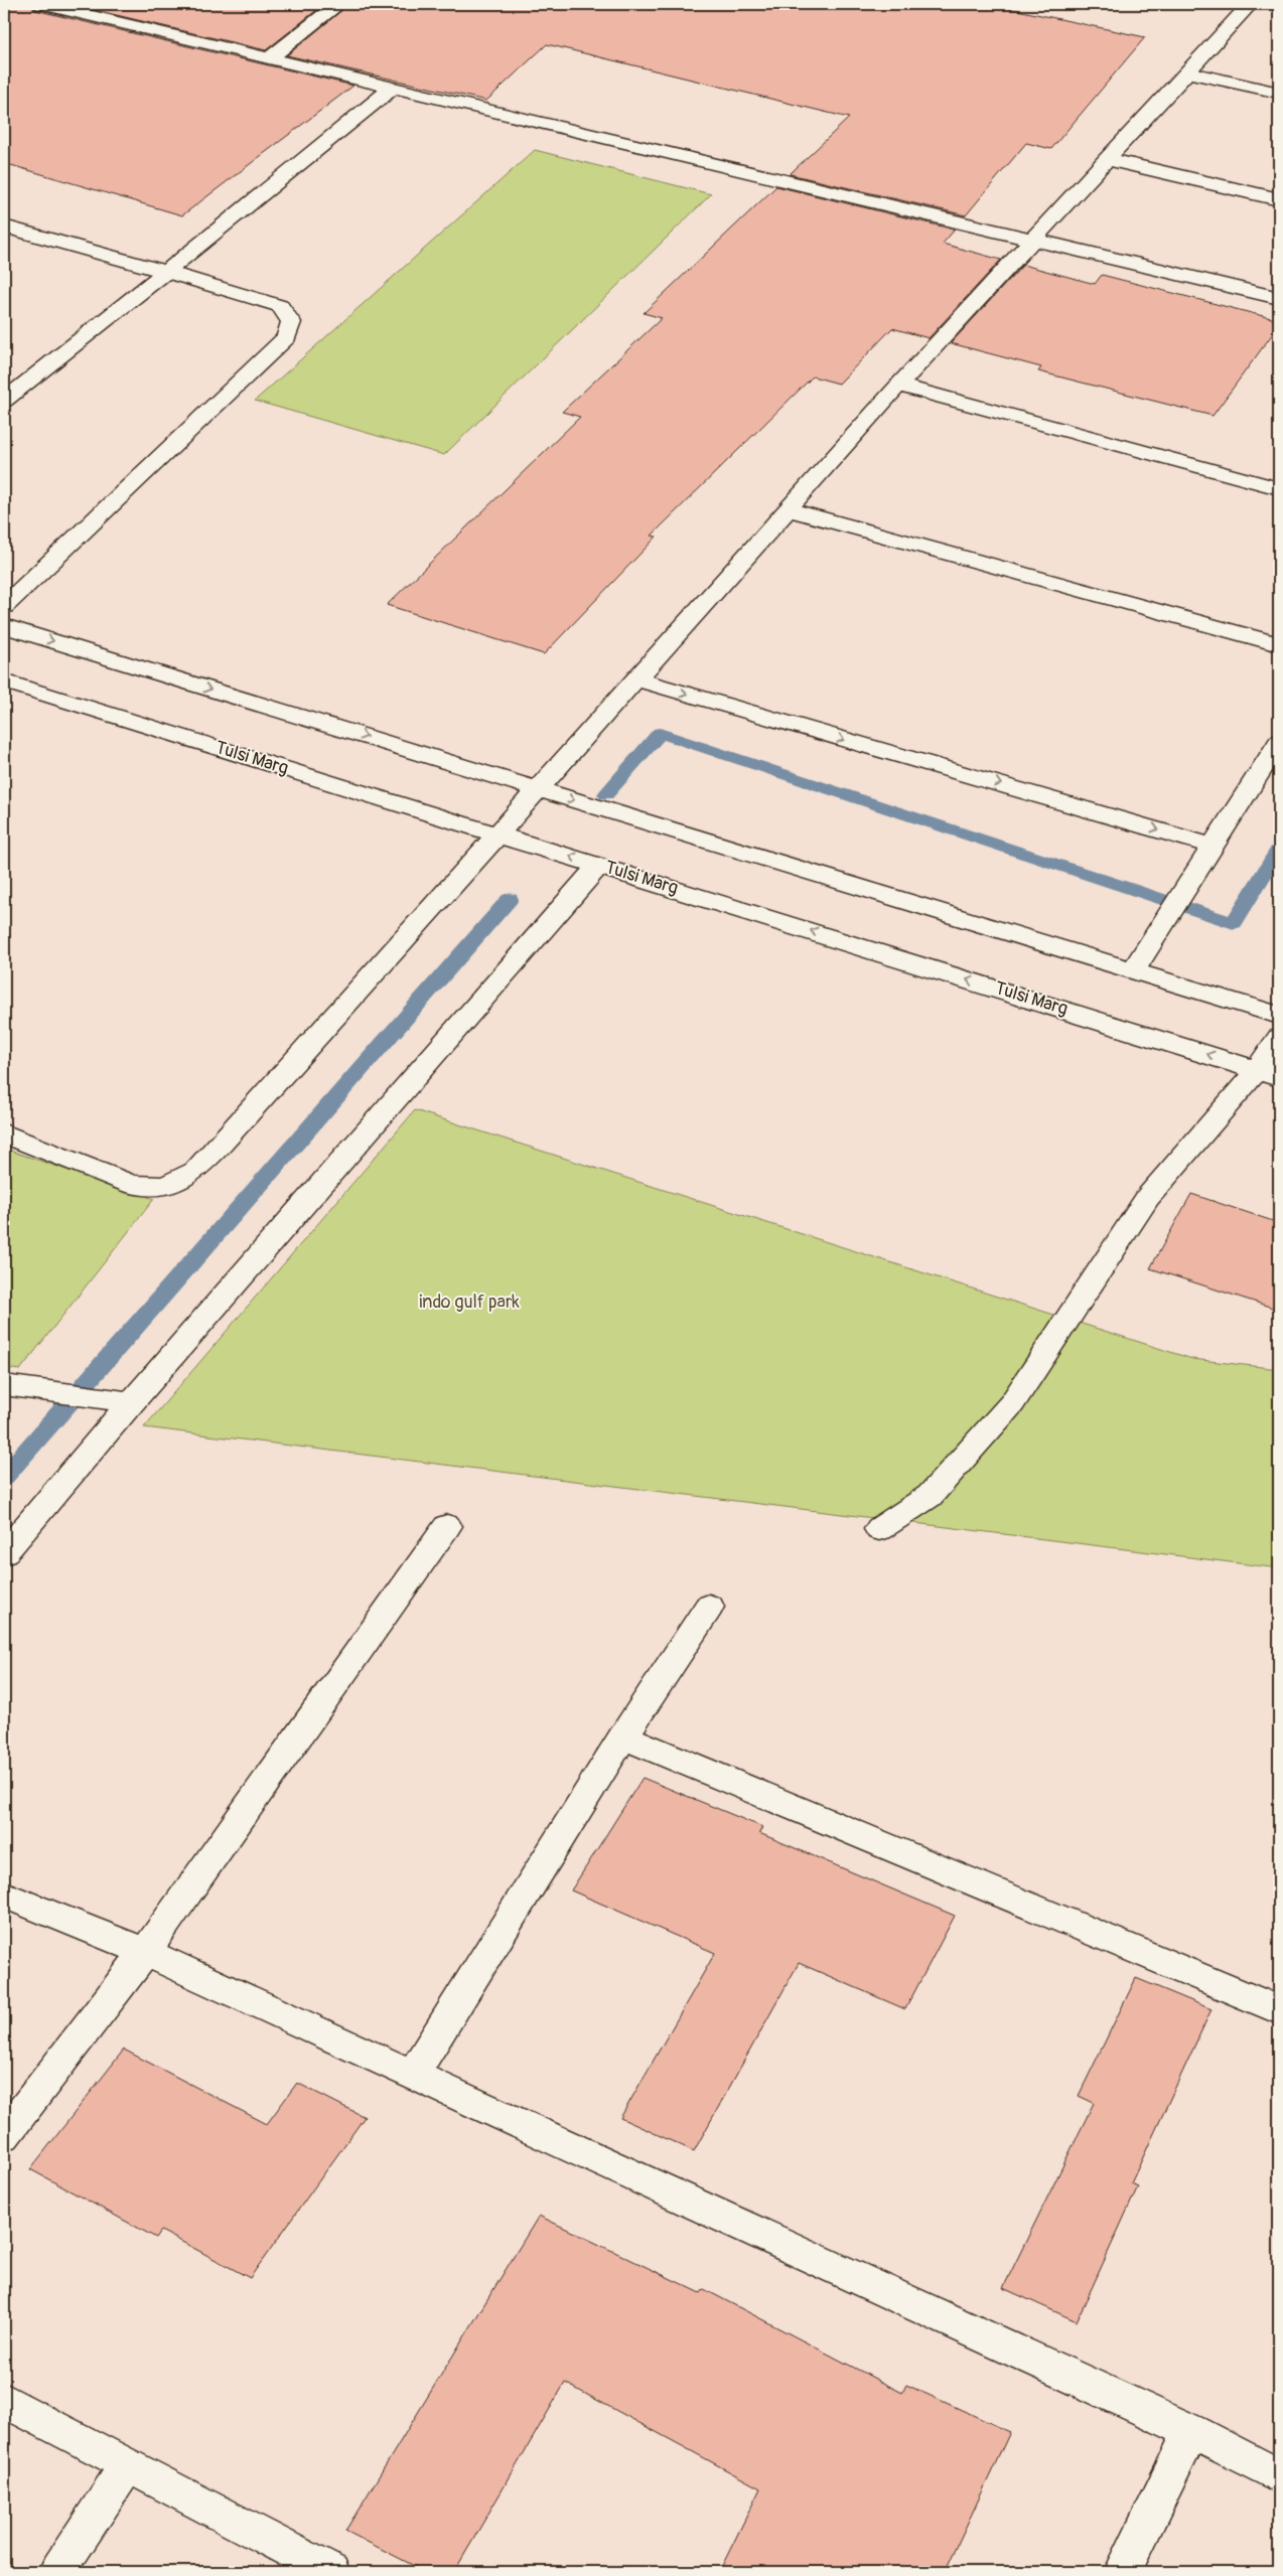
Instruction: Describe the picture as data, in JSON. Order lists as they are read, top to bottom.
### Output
{
  "streets": {
    "street": ["Tulsi Marg"]
  },
  "parks": ["indo gulf park"]
}
